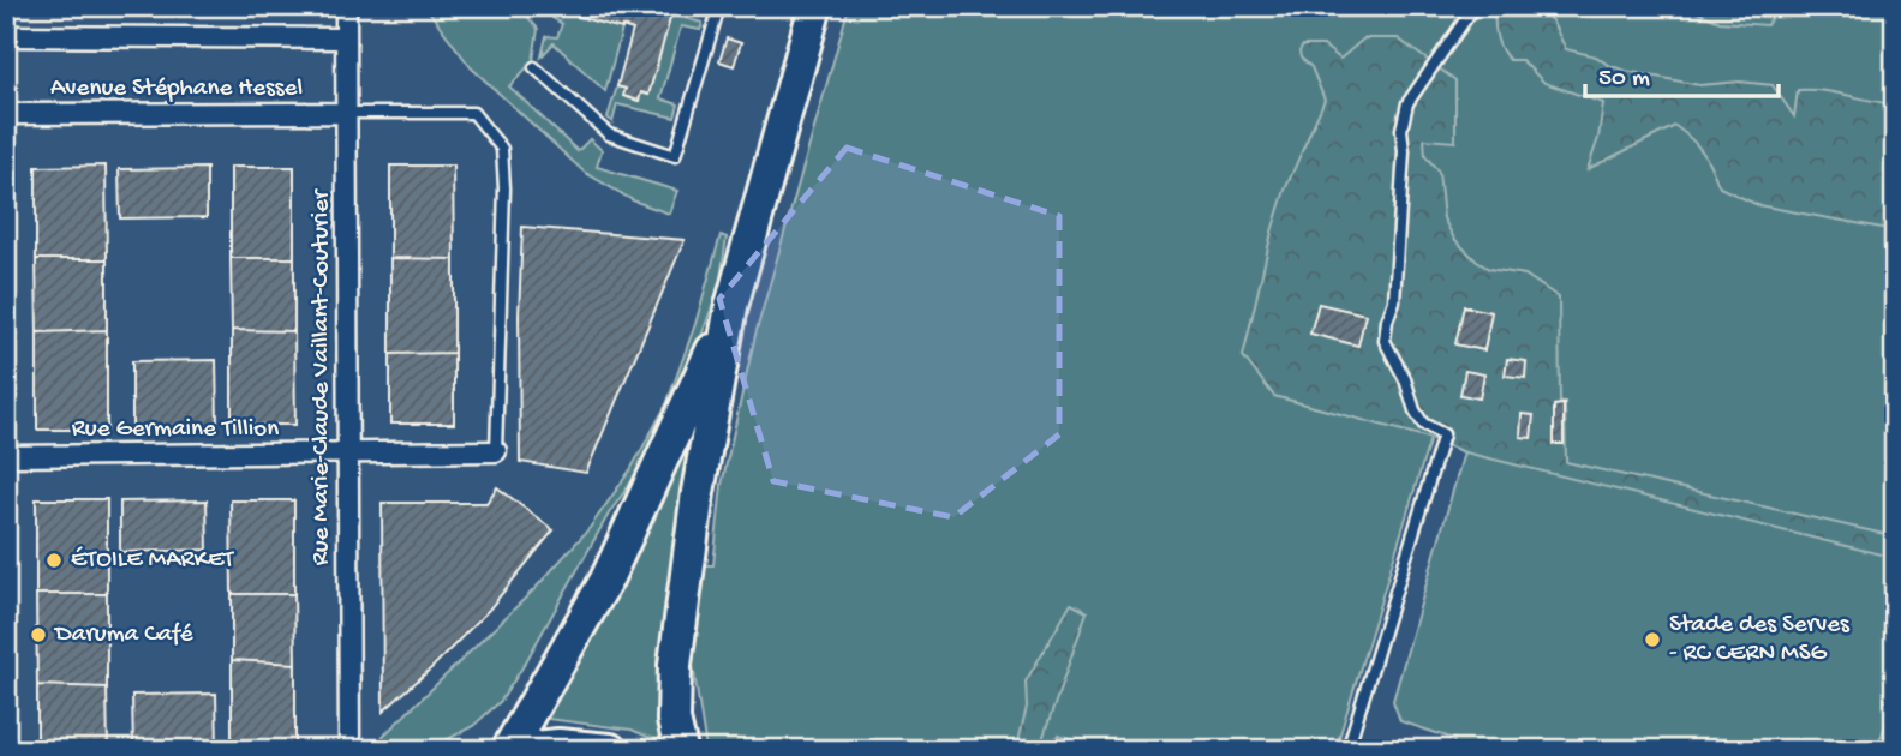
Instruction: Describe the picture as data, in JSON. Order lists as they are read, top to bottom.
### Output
{
  "streets": {
    "street": ["Avenue Stéphane Hessel", "Rue Marie-Claude Vaillant-Couturier", "Rue Germaine Tillion"]
  },
  "crossings": [
    ["Avenue Stéphane Hessel", "Rue Marie-Claude Vaillant-Couturier"],
    ["Rue Marie-Claude Vaillant-Couturier", "Rue Germaine Tillion"]
  ],
  "places": ["ÉTOILE MARKET", "Daruma Café", "Stade des Serves - RC CERN MSG"],
  "scale_bar": "50 m"
}
